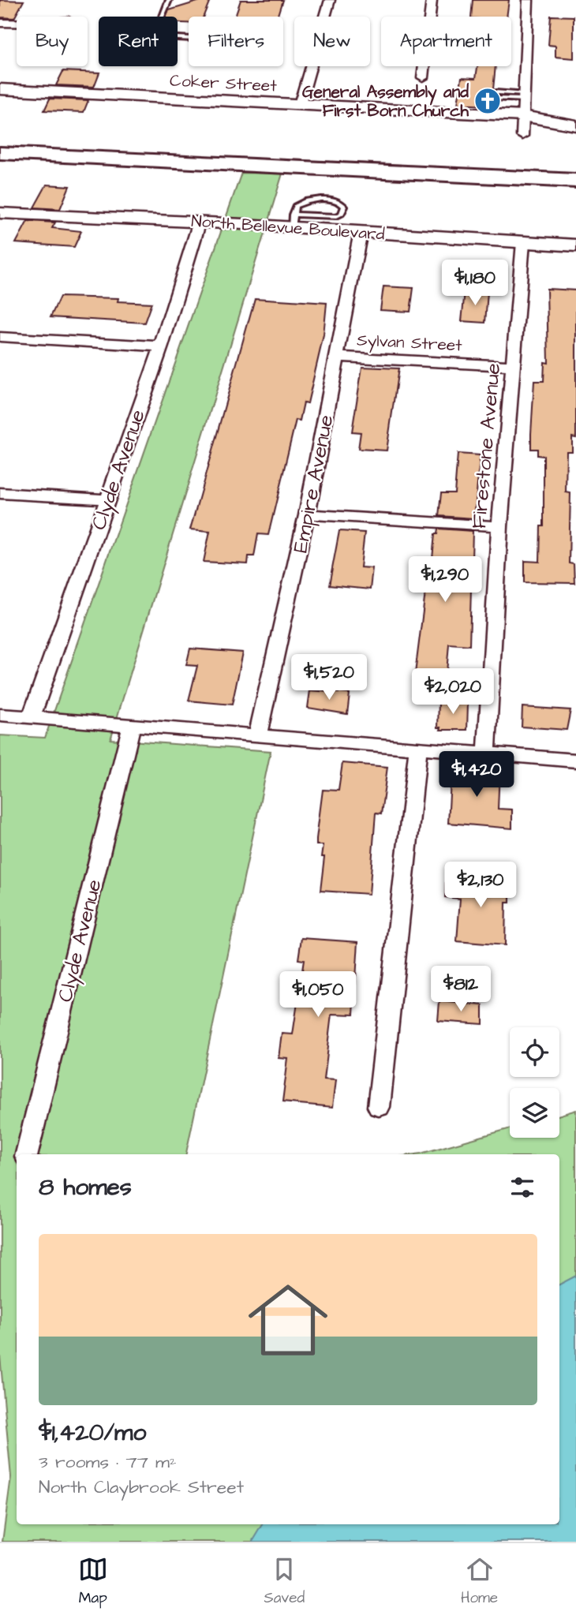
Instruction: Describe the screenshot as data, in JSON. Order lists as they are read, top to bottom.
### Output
{
  "streets": {
    "main road": ["Coker Street", "North Bellevue Boulevard"],
    "street": [
      "Sylvan Street",
      "Firestone Avenue",
      "Clyde Avenue",
      "Empire Avenue"
    ]
  },
  "crossings": [
    ["North Bellevue Boulevard", "Firestone Avenue"],
    ["North Bellevue Boulevard", "Clyde Avenue"],
    ["North Bellevue Boulevard", "Empire Avenue"],
    ["Sylvan Street", "Firestone Avenue"],
    ["Sylvan Street", "Empire Avenue"]
  ],
  "places": {
    "church": ["General Assembly and First Born Church"]
  },
  "page": {
    "chip": [
      "Buy",
      "Rent",
      "Filters",
      "New",
      "Apartment"
    ],
    "price": [
      "$1,180",
      "$1,290",
      "$1,520",
      "$2,020",
      "$1,420",
      "$2,130",
      "$812",
      "$1,050"
    ],
    "heading": "8 homes",
    "list": [
      {
        "name": "$1,420/mo",
        "note": "3 rooms · 77 m² · North Claybrook Street"
      }
    ],
    "tabs": ["Map", "Saved", "Home"]
  }
}
